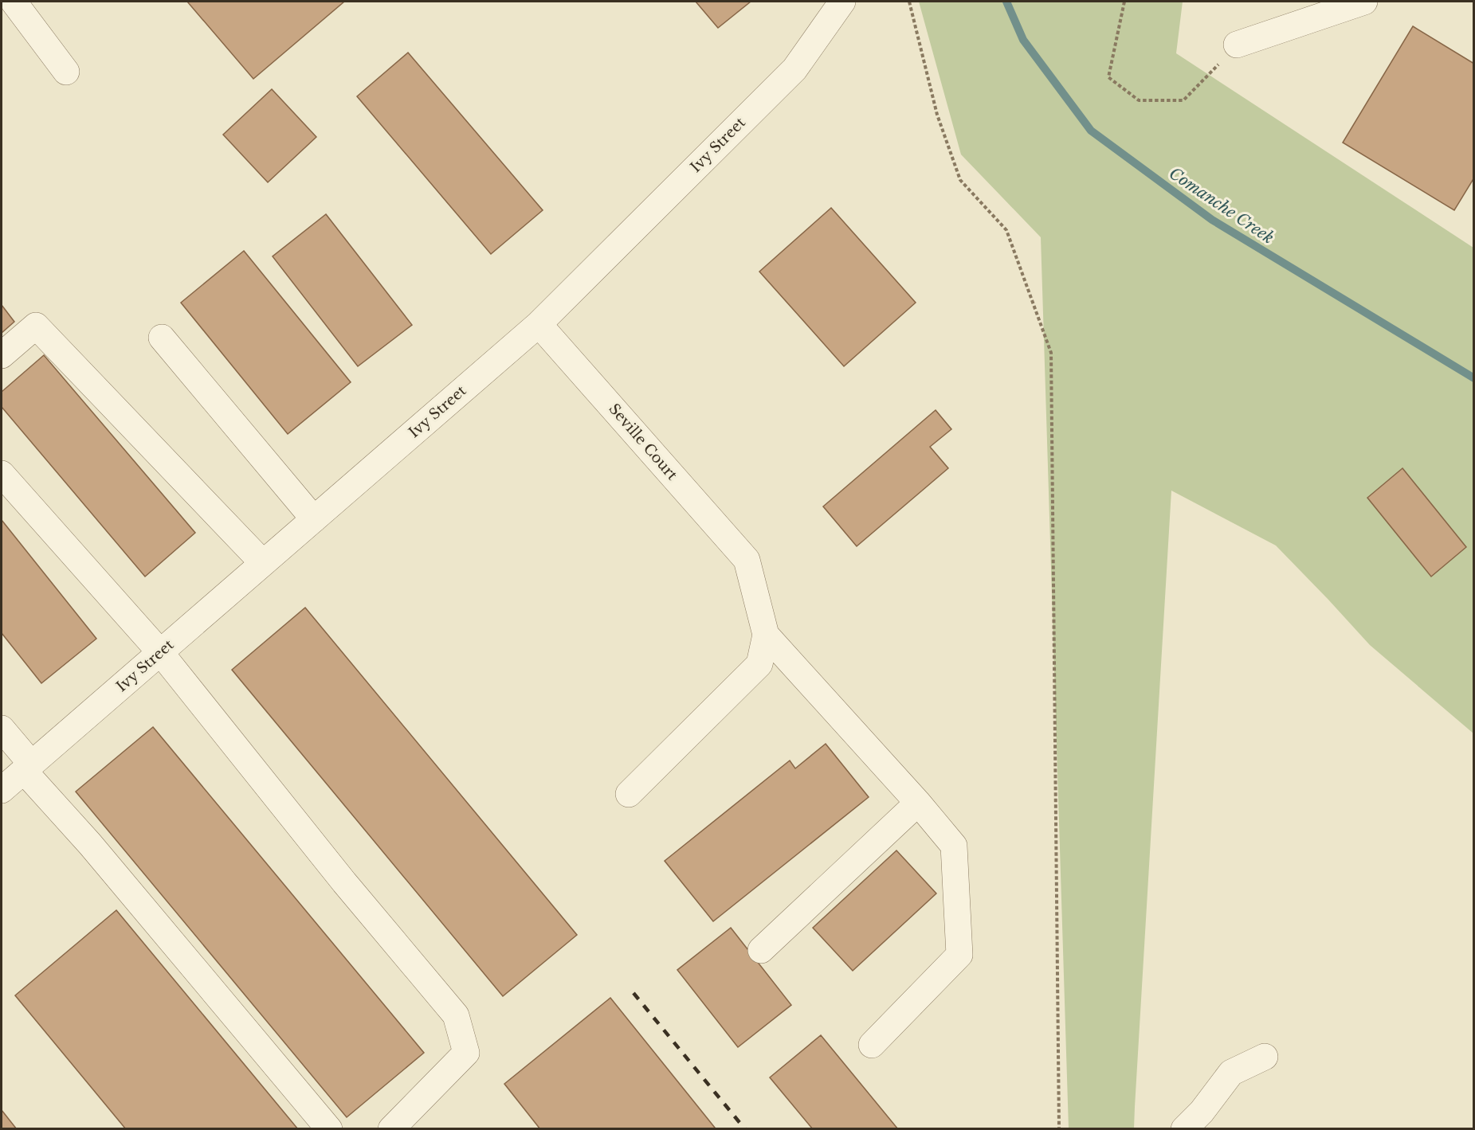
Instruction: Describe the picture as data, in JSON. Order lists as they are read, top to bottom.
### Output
{
  "streets": {
    "street": ["Ivy Street", "Seville Court"]
  },
  "crossings": [
    ["Ivy Street", "Seville Court"]
  ],
  "water": ["Comanche Creek"]
}
